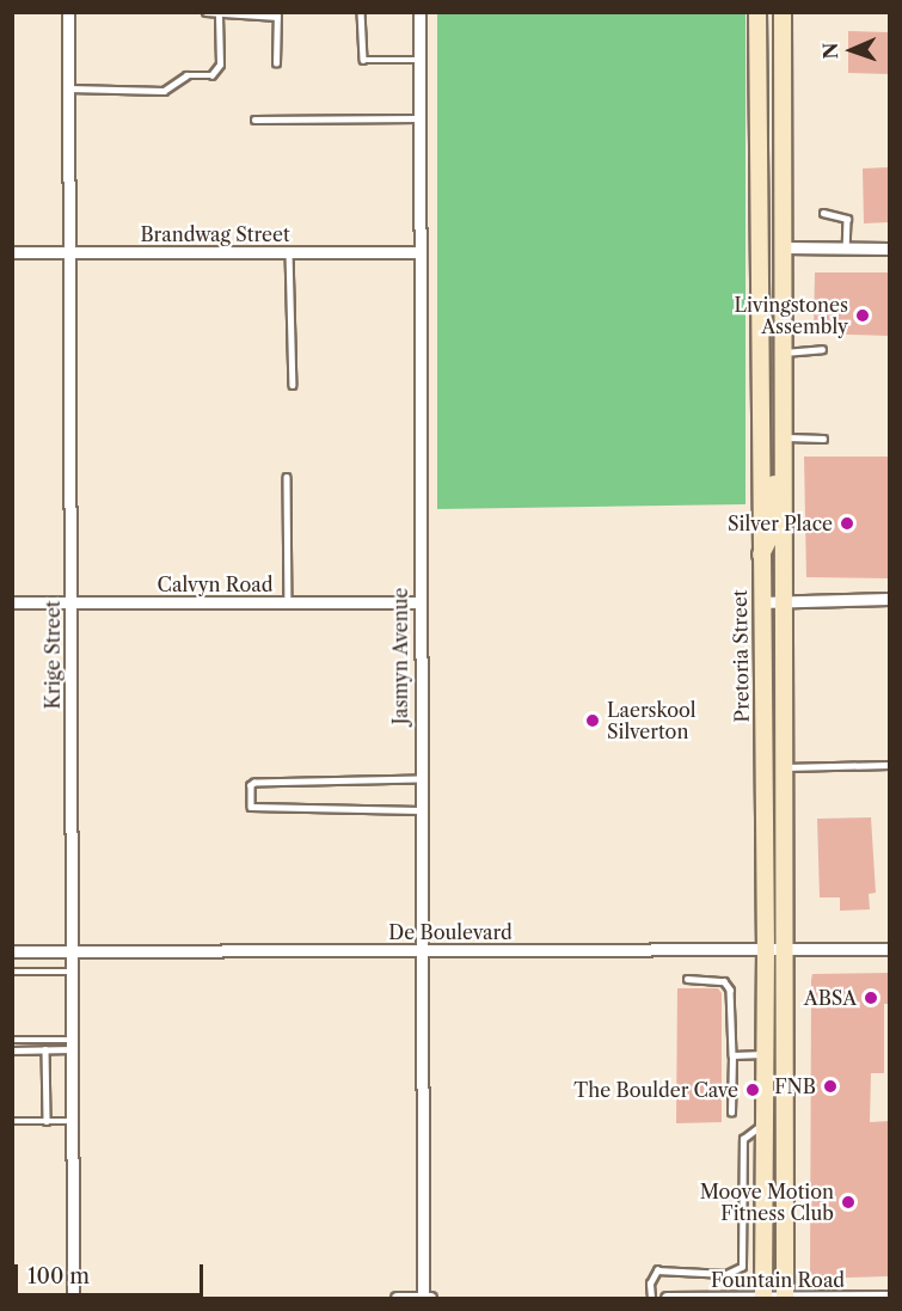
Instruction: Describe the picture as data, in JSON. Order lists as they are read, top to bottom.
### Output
{
  "streets": {
    "main road": ["Pretoria Street"],
    "street": [
      "Brandwag Street",
      "Calvyn Road",
      "Krige Street",
      "Jasmyn Avenue",
      "De Boulevard",
      "Fountain Road"
    ]
  },
  "crossings": [
    ["Brandwag Street", "Krige Street"],
    ["Brandwag Street", "Jasmyn Avenue"],
    ["Calvyn Road", "Krige Street"],
    ["Calvyn Road", "Jasmyn Avenue"],
    ["Krige Street", "De Boulevard"],
    ["Jasmyn Avenue", "De Boulevard"],
    ["Pretoria Street", "De Boulevard"],
    ["Pretoria Street", "Fountain Road"]
  ],
  "places": [
    "Livingstones Assembly",
    "Silver Place",
    "Laerskool Silverton",
    "ABSA",
    "FNB",
    "The Boulder Cave",
    "Moove Motion Fitness Club"
  ],
  "scale_bar": "100 m",
  "north": "left"
}
